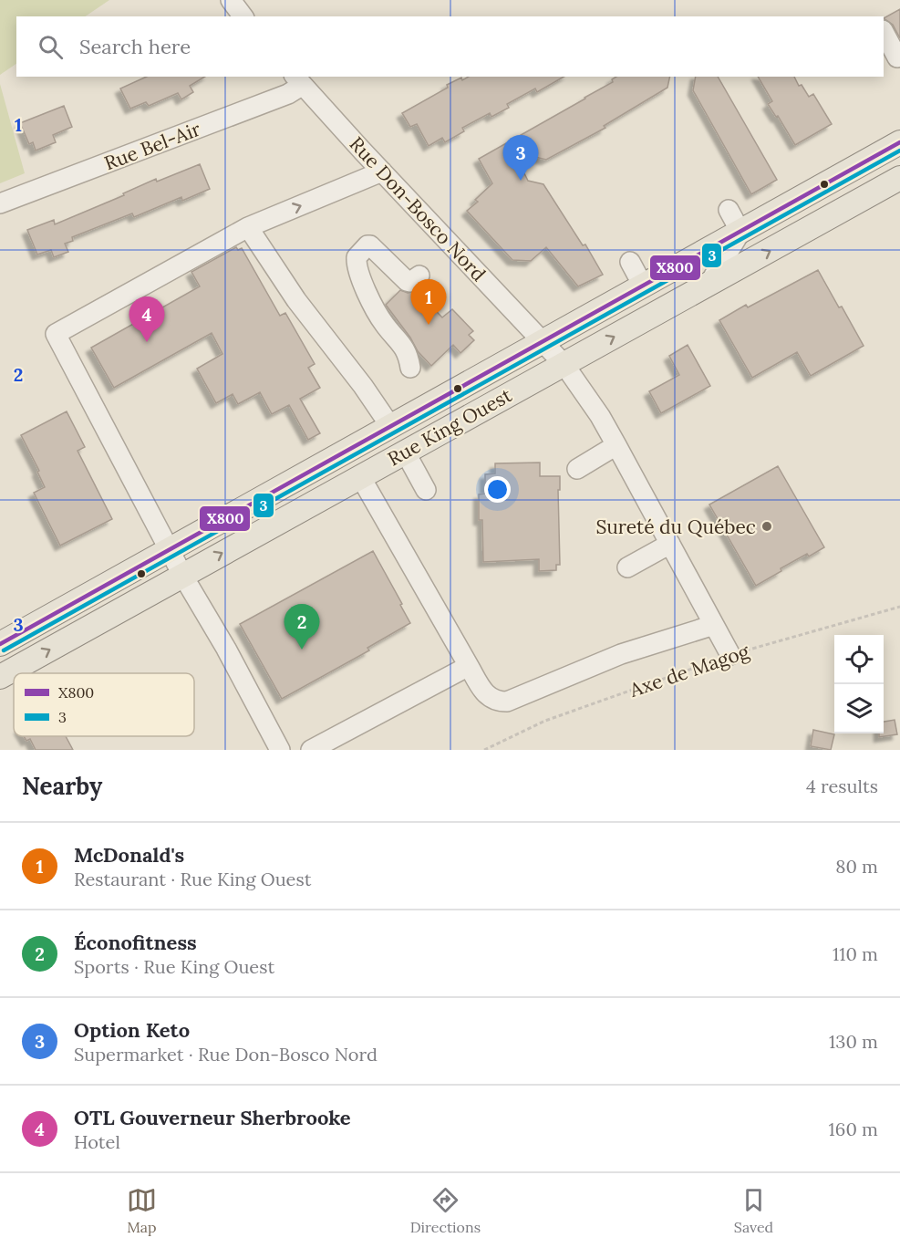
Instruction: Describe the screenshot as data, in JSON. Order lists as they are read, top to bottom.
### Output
{
  "streets": {
    "main road": ["Rue King Ouest"],
    "street": ["Rue Bel-Air", "Rue Don-Bosco Nord"],
    "path": ["Axe de Magog"]
  },
  "crossings": [
    ["Rue Bel-Air", "Rue Don-Bosco Nord"],
    ["Rue Don-Bosco Nord", "Rue King Ouest"],
    ["Rue Don-Bosco Nord", "Axe de Magog"]
  ],
  "places": ["Sureté du Québec"],
  "lines": ["transit line X800", "transit line 3"],
  "legend": ["X800", "3"],
  "page": {
    "search": "Search here",
    "pins": [
      "3",
      "1",
      "4",
      "2"
    ],
    "heading": ["Nearby", "4 results"],
    "list": [
      {
        "mark": "1",
        "name": "McDonald's",
        "note": "Restaurant · Rue King Ouest",
        "value": "80 m"
      },
      {
        "mark": "2",
        "name": "Éconofitness",
        "note": "Sports · Rue King Ouest",
        "value": "110 m"
      },
      {
        "mark": "3",
        "name": "Option Keto",
        "note": "Supermarket · Rue Don-Bosco Nord",
        "value": "130 m"
      },
      {
        "mark": "4",
        "name": "OTL Gouverneur Sherbrooke",
        "note": "Hotel",
        "value": "160 m"
      }
    ],
    "nav": ["Map", "Directions", "Saved"]
  },
  "grid": {
    "rows": ["1", "2", "3"]
  }
}
